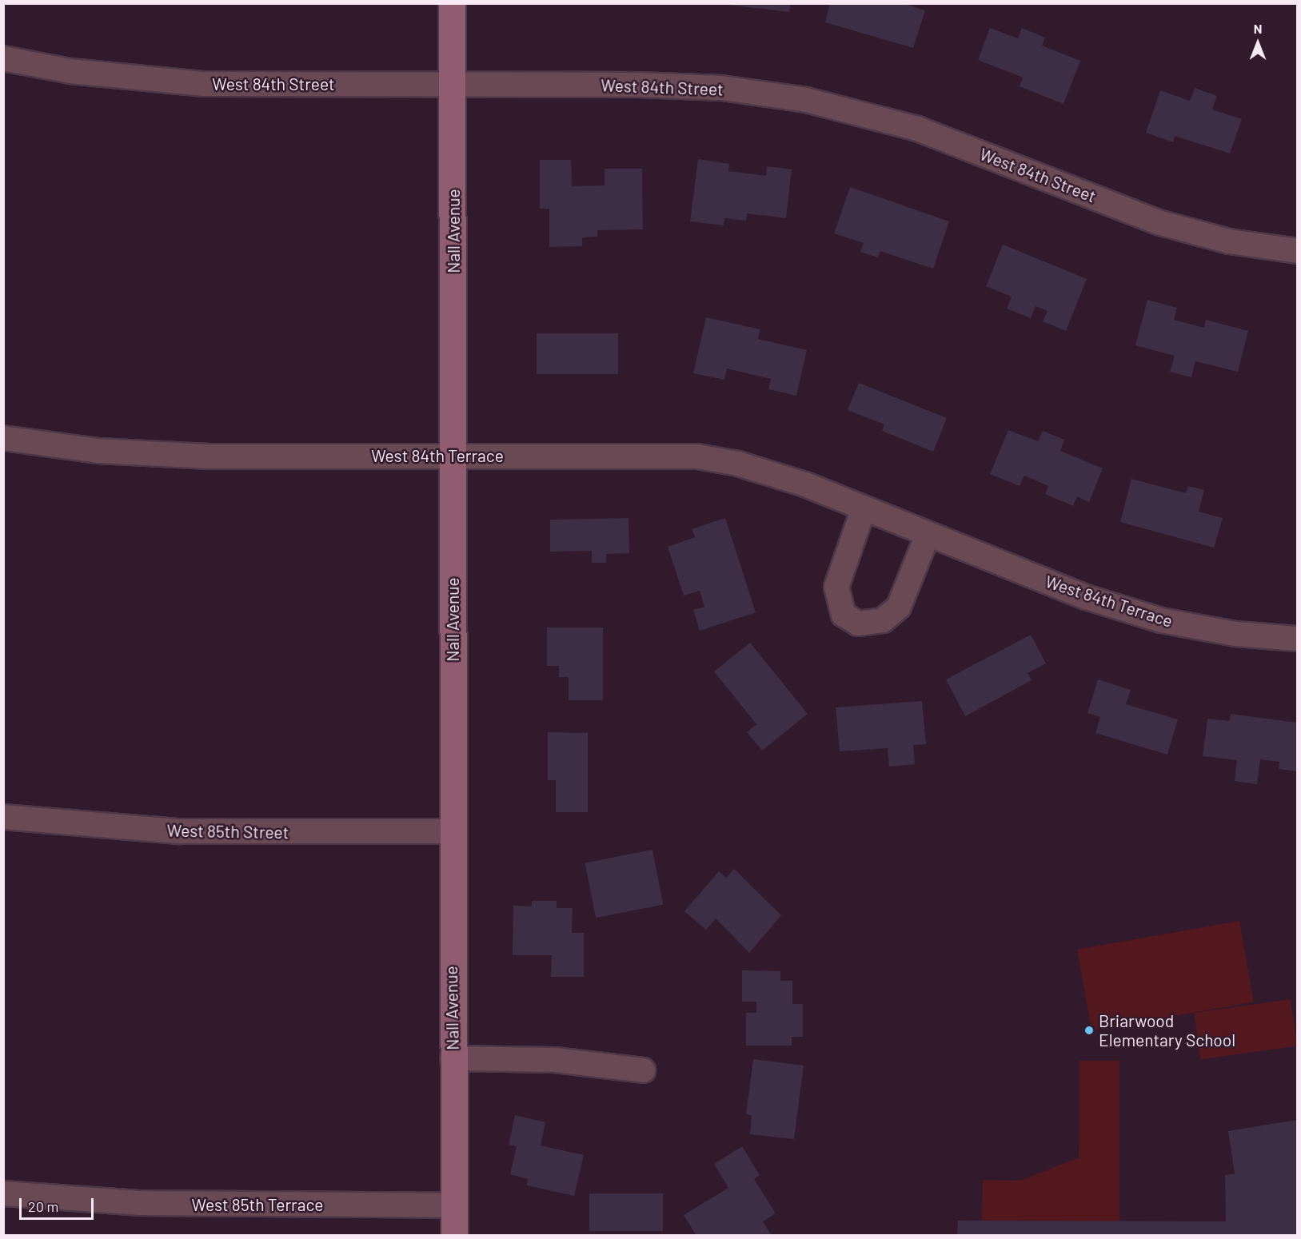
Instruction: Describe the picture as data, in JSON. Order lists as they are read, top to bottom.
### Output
{
  "streets": {
    "main road": ["Nall Avenue"],
    "street": [
      "West 84th Street",
      "West 84th Terrace",
      "West 85th Street",
      "West 85th Terrace"
    ]
  },
  "crossings": [
    ["West 84th Street", "Nall Avenue"],
    ["Nall Avenue", "West 84th Terrace"],
    ["Nall Avenue", "West 85th Street"],
    ["Nall Avenue", "West 85th Terrace"]
  ],
  "places": ["Briarwood Elementary School"],
  "scale_bar": "20 m",
  "north": "top"
}
